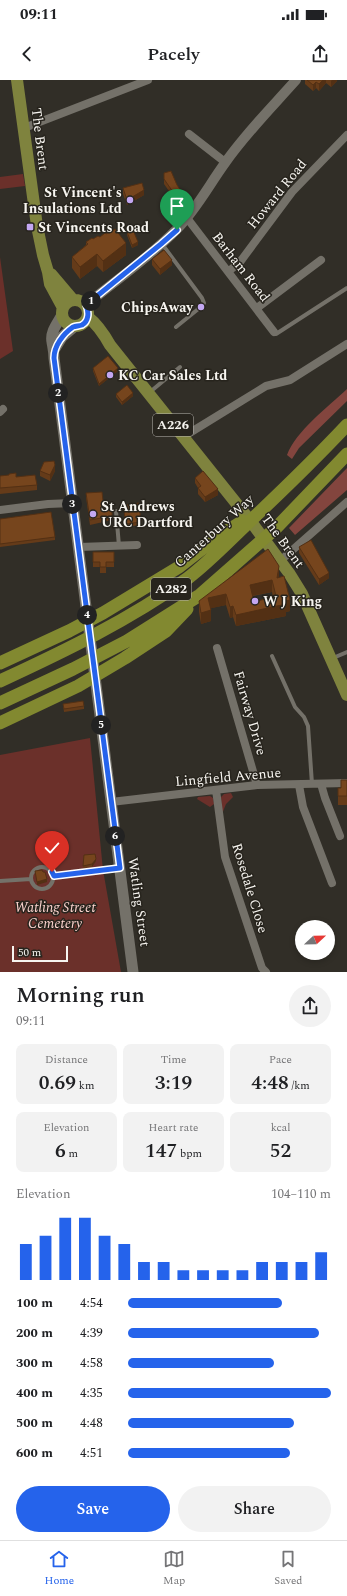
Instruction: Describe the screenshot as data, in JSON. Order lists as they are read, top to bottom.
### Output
{
  "streets": {
    "highway": ["Canterbury Way", "A282"],
    "main road": ["The Brent", "A226", "Watling Street"],
    "street": [
      "Howard Road",
      "Barham Road",
      "Fairway Drive",
      "Lingfield Avenue",
      "Rosedale Close"
    ]
  },
  "crossings": [
    ["The Brent", "Watling Street"],
    ["Howard Road", "Barham Road"],
    ["Fairway Drive", "Lingfield Avenue"],
    ["Lingfield Avenue", "Rosedale Close"],
    ["Lingfield Avenue", "Watling Street"]
  ],
  "parks": ["Watling Street Cemetery"],
  "places": {
    "other": [
      "St Vincent's Insulations Ltd",
      "ChipsAway",
      "KC Car Sales Ltd",
      "St Andrews URC Dartford",
      "W J King"
    ],
    "transit": ["St Vincents Road"]
  },
  "scale_bar": "50 m",
  "north": "right",
  "page": {
    "status": "09:11",
    "header": "Pacely",
    "pins": [
      "1",
      "2",
      "3",
      "4",
      "5",
      "6"
    ],
    "scale": "50 m",
    "heading": ["Morning run", "09:11"],
    "stats": [
      ["Distance", "0.69 km"],
      ["Time", "3:19"],
      ["Pace", "4:48 /km"],
      ["Elevation", "6 m"],
      ["Heart rate", "147 bpm"],
      ["kcal", "52"]
    ],
    "chart": ["Elevation", "104–110 m"],
    "list": [
      {
        "name": "100 m",
        "note": "4:54"
      },
      {
        "name": "200 m",
        "note": "4:39"
      },
      {
        "name": "300 m",
        "note": "4:58"
      },
      {
        "name": "400 m",
        "note": "4:35"
      },
      {
        "name": "500 m",
        "note": "4:48"
      },
      {
        "name": "600 m",
        "note": "4:51"
      }
    ],
    "buttons": ["Save", "Share"],
    "tabs": ["Home", "Map", "Saved"]
  }
}
